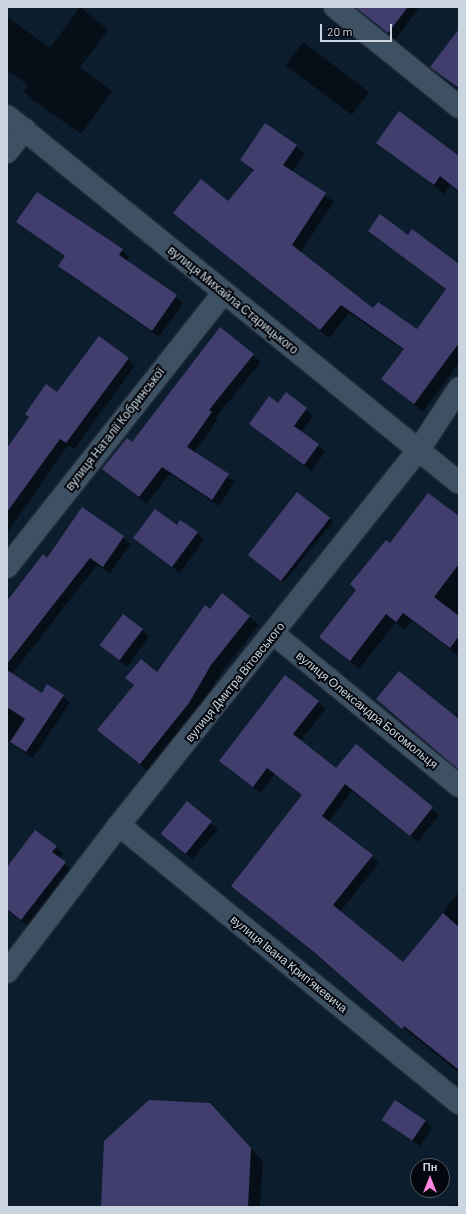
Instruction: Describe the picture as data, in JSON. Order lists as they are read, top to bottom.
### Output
{
  "streets": {
    "street": [
      "вулиця Михайла Старицького",
      "вулиця Наталії Кобринської",
      "вулиця Дмитра Вітовського",
      "вулиця Олександра Богомольця",
      "вулиця Івана Крипʼякевича"
    ]
  },
  "crossings": [
    ["вулиця Михайла Старицького", "вулиця Наталії Кобринської"],
    ["вулиця Михайла Старицького", "вулиця Дмитра Вітовського"],
    ["вулиця Дмитра Вітовського", "вулиця Олександра Богомольця"],
    ["вулиця Дмитра Вітовського", "вулиця Івана Крипʼякевича"]
  ],
  "scale_bar": "20 m",
  "north": "top"
}
